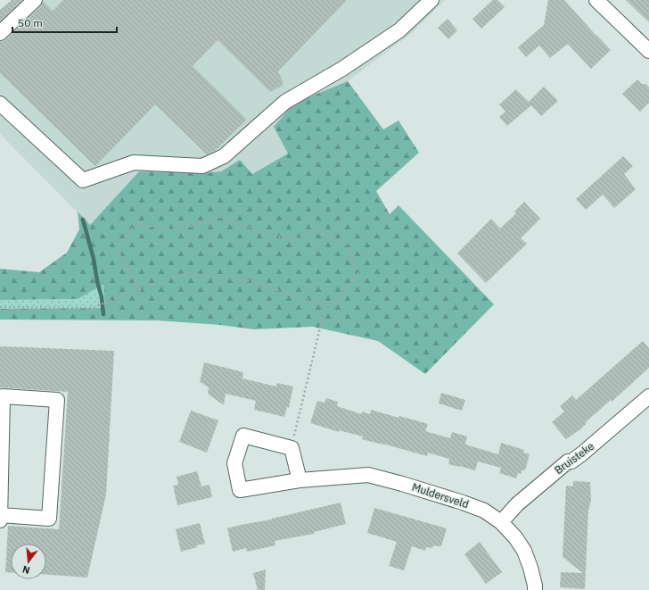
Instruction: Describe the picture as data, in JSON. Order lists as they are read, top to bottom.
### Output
{
  "streets": {
    "street": ["Bruisteke", "Muldersveld"]
  },
  "crossings": [
    ["Bruisteke", "Muldersveld"]
  ],
  "scale_bar": "50 m",
  "north": "bottom"
}
